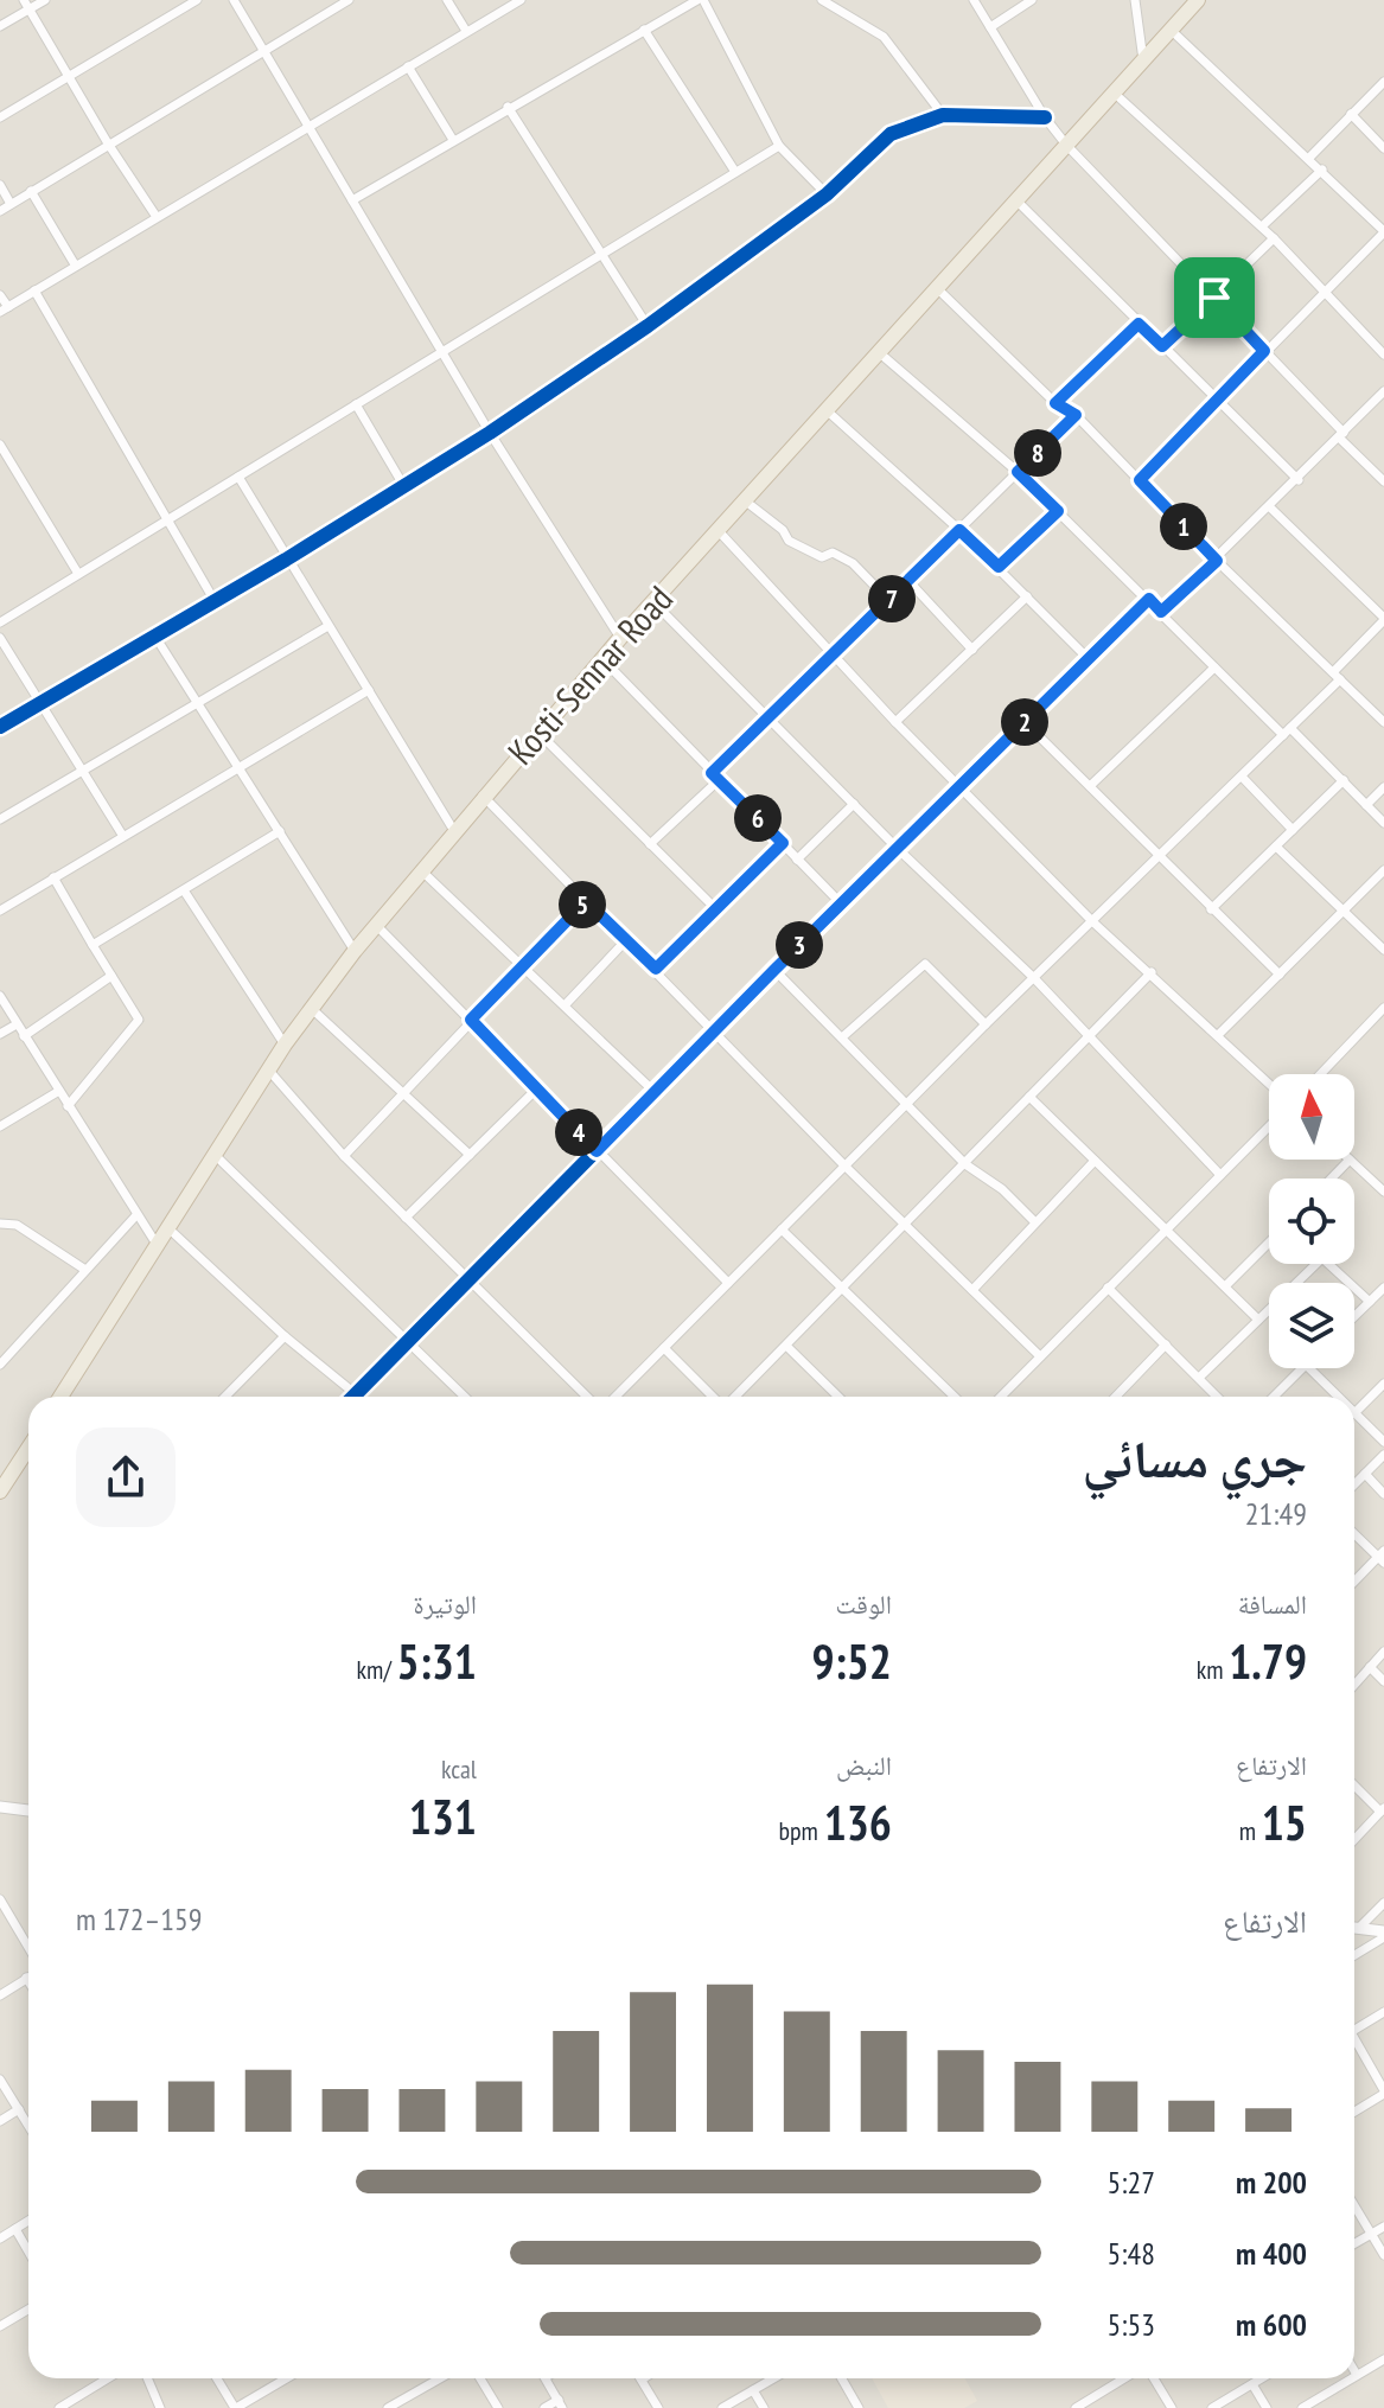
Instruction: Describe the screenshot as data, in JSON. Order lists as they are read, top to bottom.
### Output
{
  "streets": {
    "highway": ["Kosti-Sennar Road"]
  },
  "north": "top",
  "page": {
    "pins": [
      "8",
      "1",
      "7",
      "2",
      "6",
      "5",
      "3",
      "4"
    ],
    "heading": ["جري مسائي", "21:49"],
    "stats": [
      ["المسافة", "1.79 km"],
      ["الوقت", "9:52"],
      ["الوتيرة", "5:31 /km"],
      ["الارتفاع", "15 m"],
      ["النبض", "136 bpm"],
      ["kcal", "131"]
    ],
    "chart": ["الارتفاع", "159–172 m"],
    "list": [
      {
        "name": "200 m",
        "note": "5:27"
      },
      {
        "name": "400 m",
        "note": "5:48"
      },
      {
        "name": "600 m",
        "note": "5:53"
      }
    ]
  }
}
